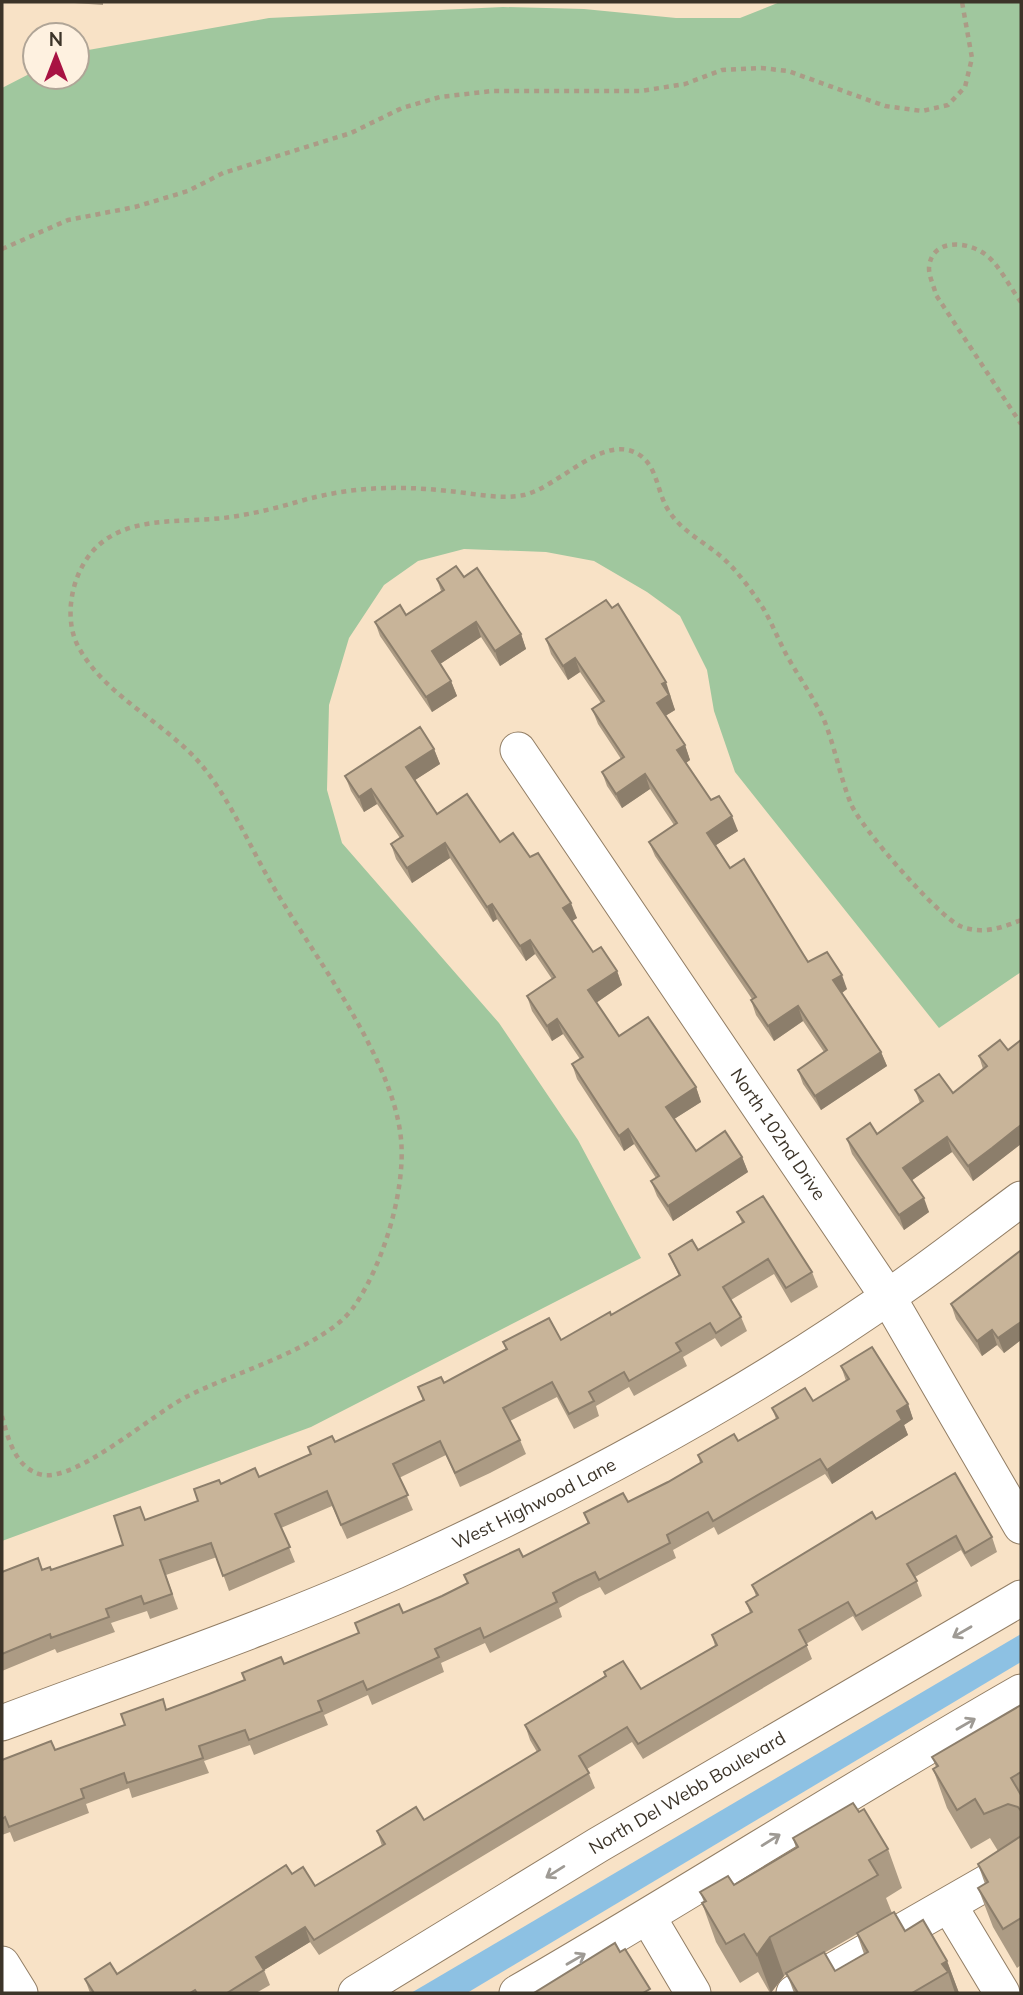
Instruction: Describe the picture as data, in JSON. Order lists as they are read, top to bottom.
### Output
{
  "streets": {
    "street": ["North 102nd Drive", "West Highwood Lane", "North Del Webb Boulevard"]
  },
  "crossings": [
    ["North 102nd Drive", "West Highwood Lane"]
  ],
  "north": "top"
}
